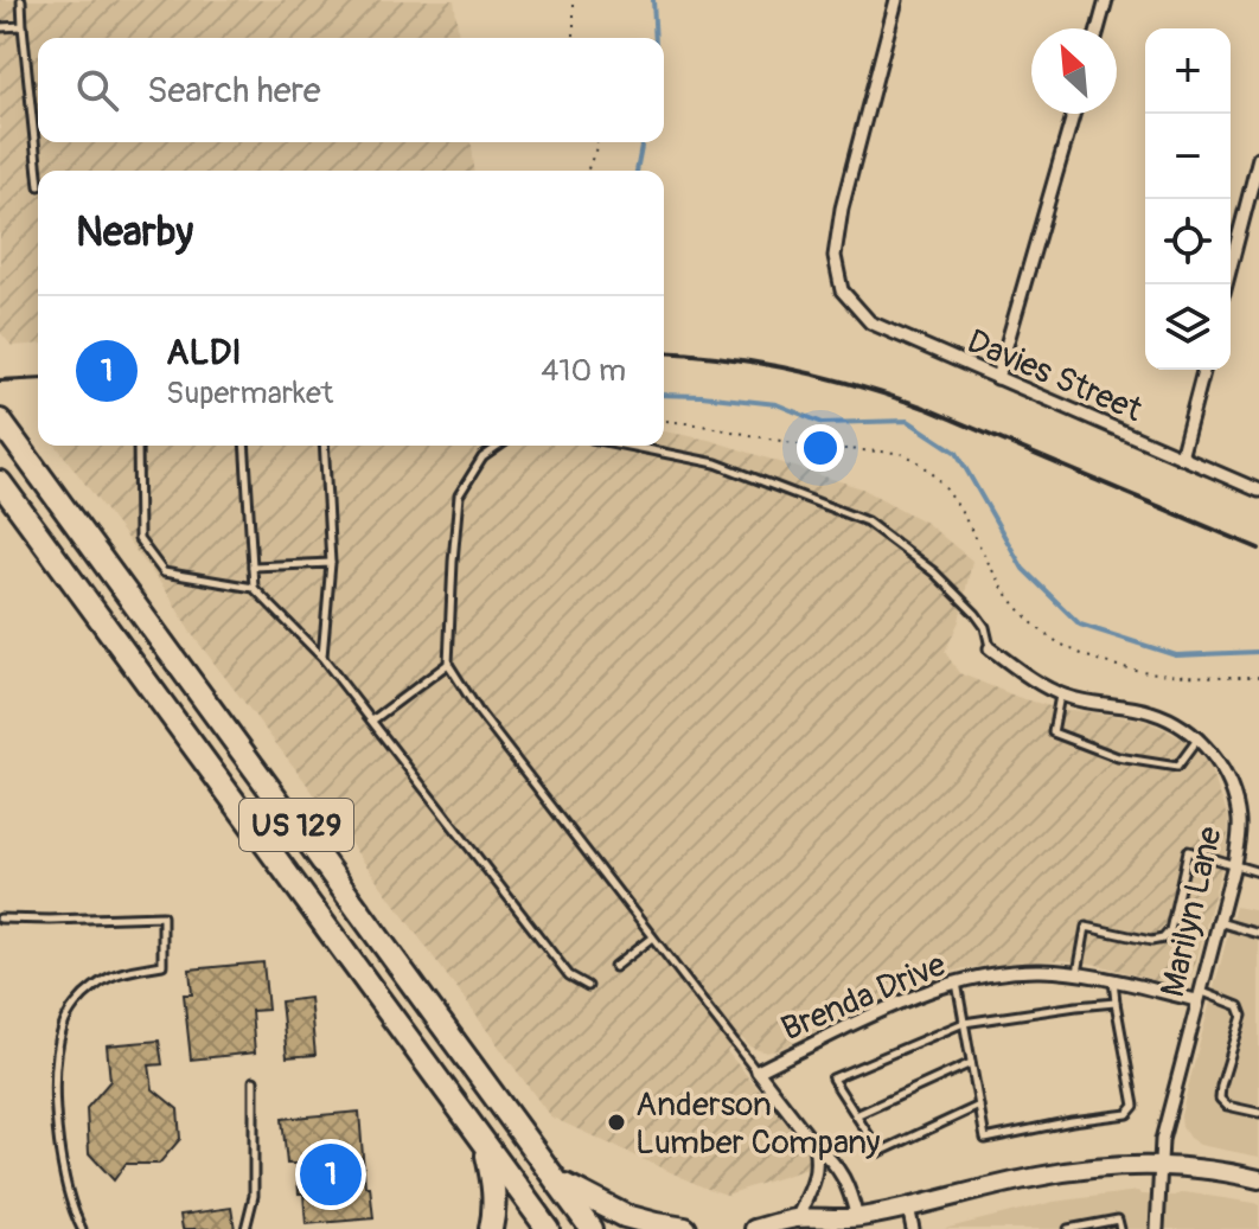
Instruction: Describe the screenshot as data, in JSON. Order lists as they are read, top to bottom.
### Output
{
  "streets": {
    "highway": ["US 129"],
    "street": ["Davies Street", "Marilyn Lane", "Brenda Drive"]
  },
  "crossings": [
    ["Marilyn Lane", "Brenda Drive"]
  ],
  "places": ["Anderson Lumber Company"],
  "north": "top left",
  "page": {
    "map_buttons": ["+", "−"],
    "search": "Search here",
    "heading": "Nearby",
    "list": [
      {
        "mark": "1",
        "name": "ALDI",
        "note": "Supermarket",
        "value": "410 m"
      }
    ],
    "pins": "1"
  }
}
